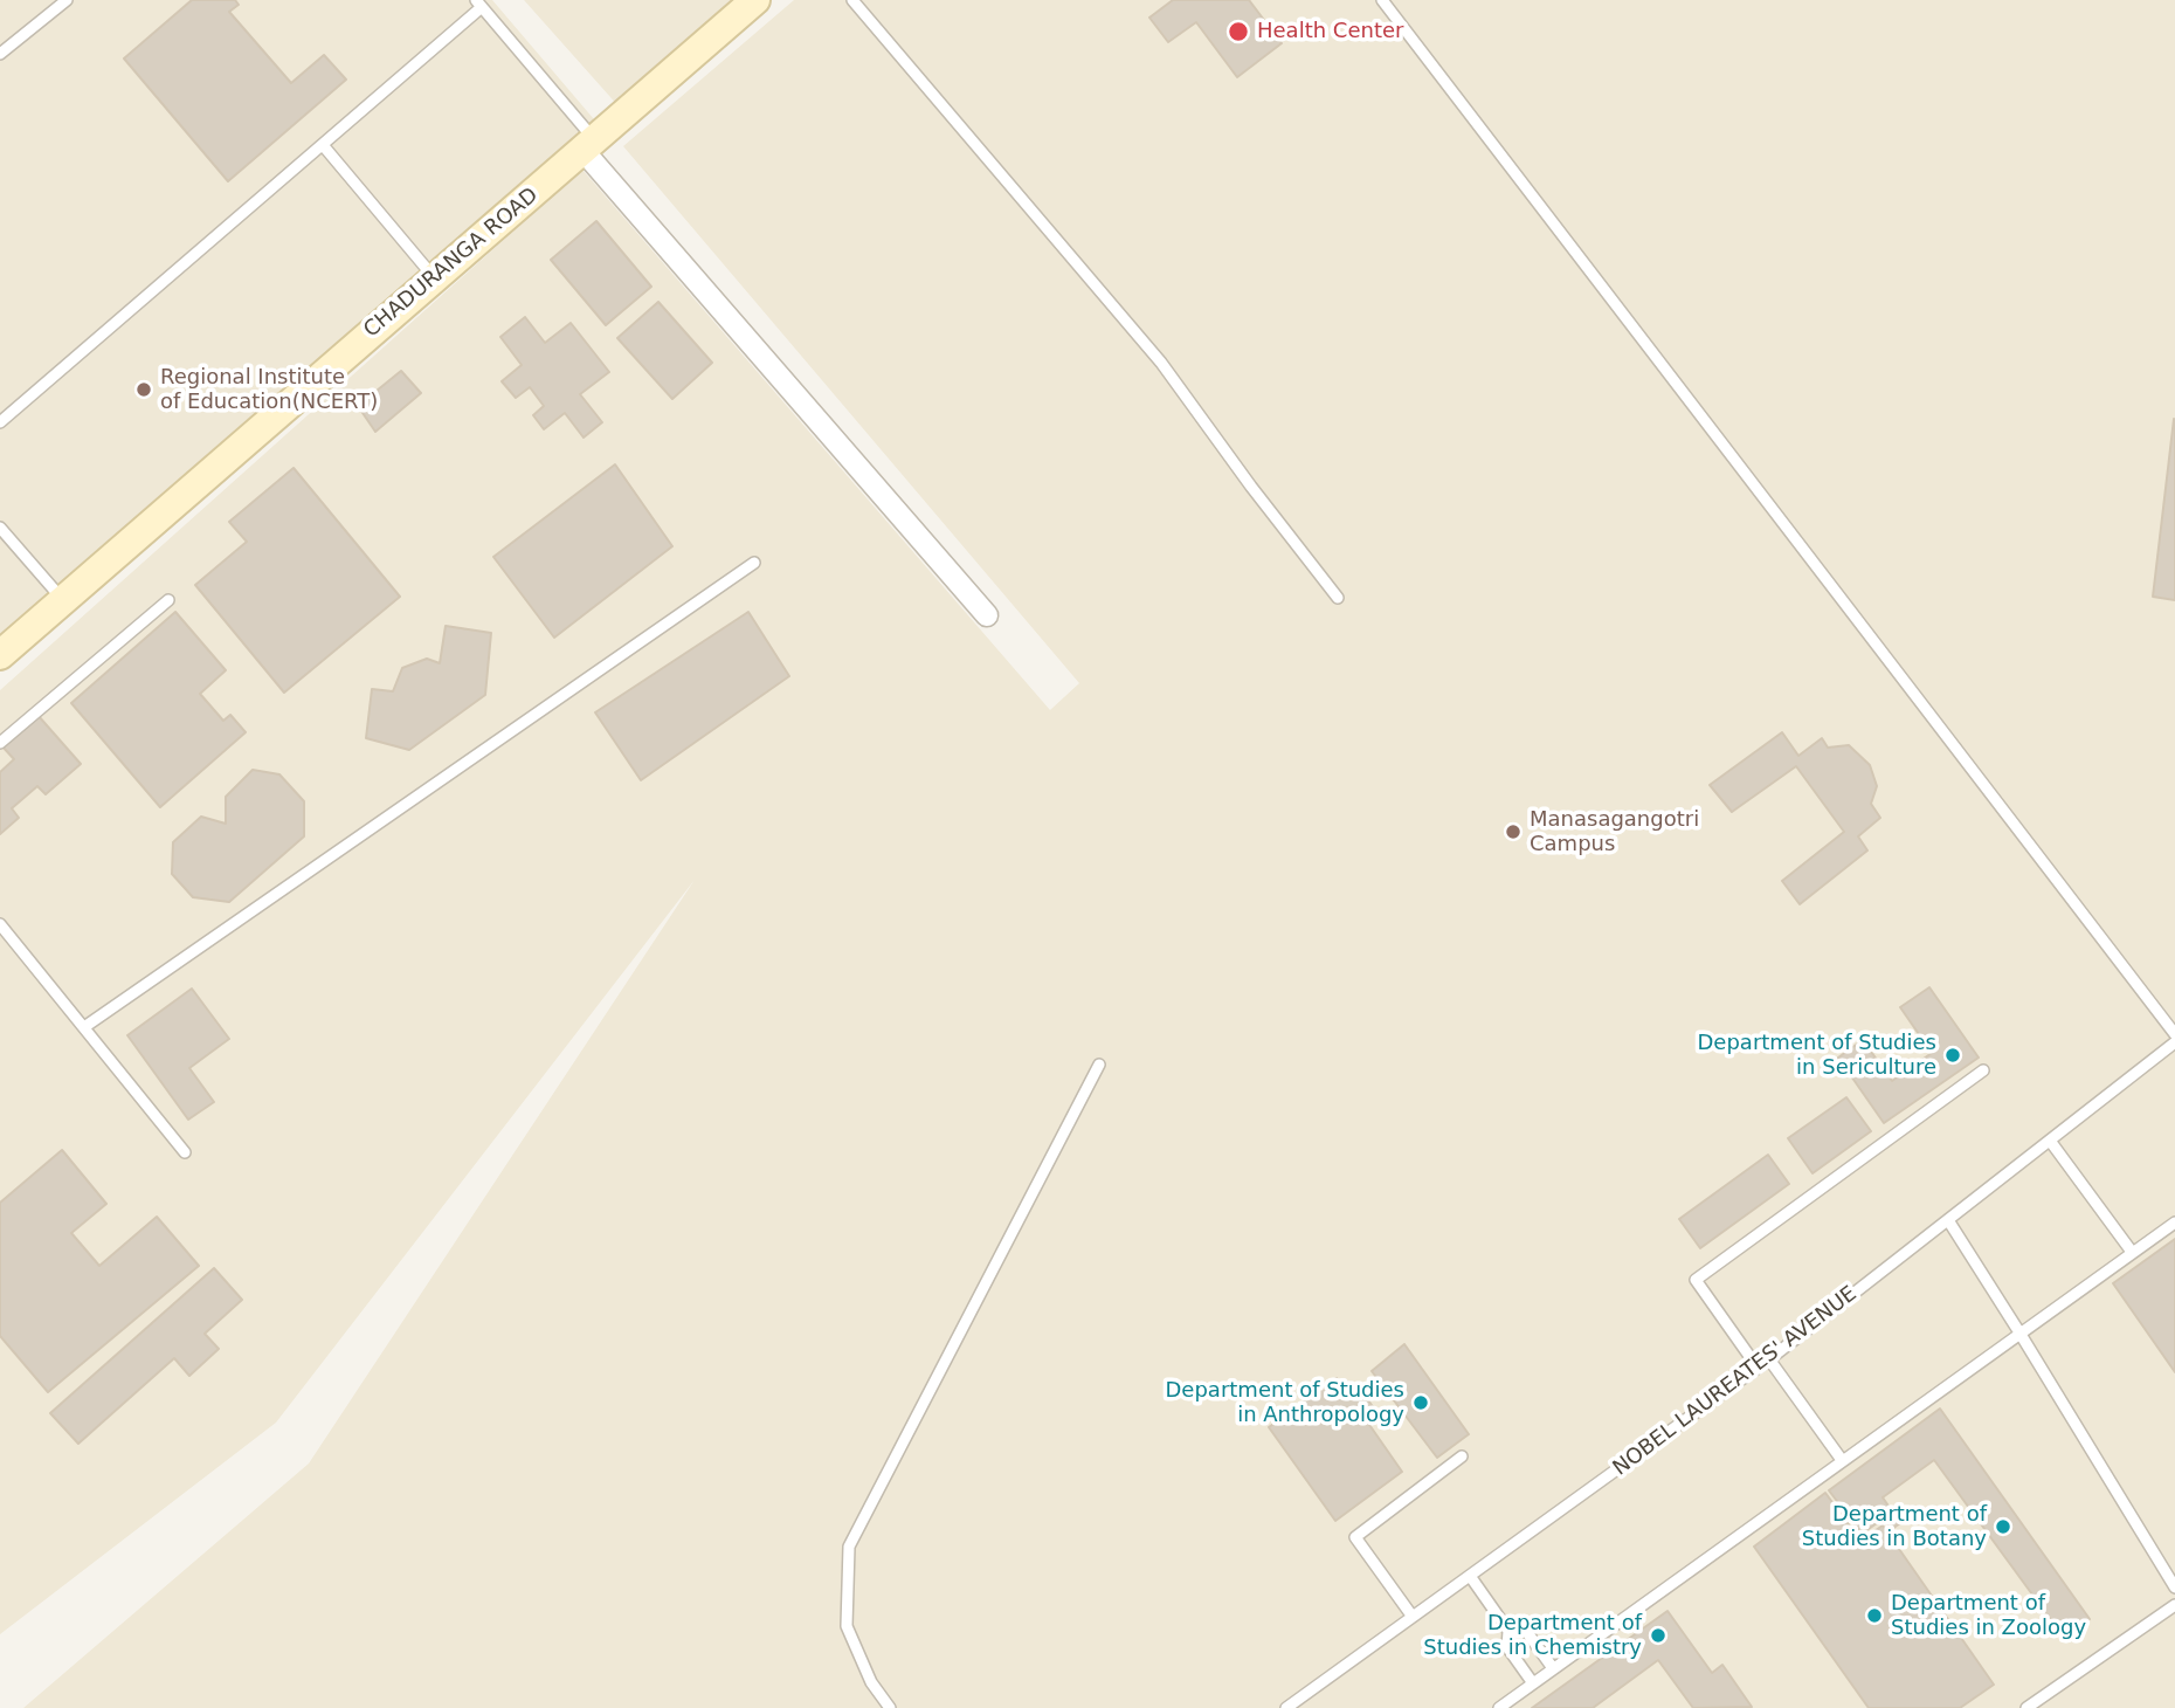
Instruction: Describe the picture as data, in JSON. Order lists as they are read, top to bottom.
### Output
{
  "streets": {
    "street": ["CHADURANGA ROAD"],
    "lane": ["NOBEL LAUREATES' AVENUE"]
  },
  "places": [
    "Health Center",
    "Regional Institute of Education(NCERT)",
    "Manasagangotri Campus",
    "Department of Studies in Sericulture",
    "Department of Studies in Anthropology",
    "Department of Studies in Botany",
    "Department of Studies in Zoology",
    "Department of Studies in Chemistry"
  ]
}
